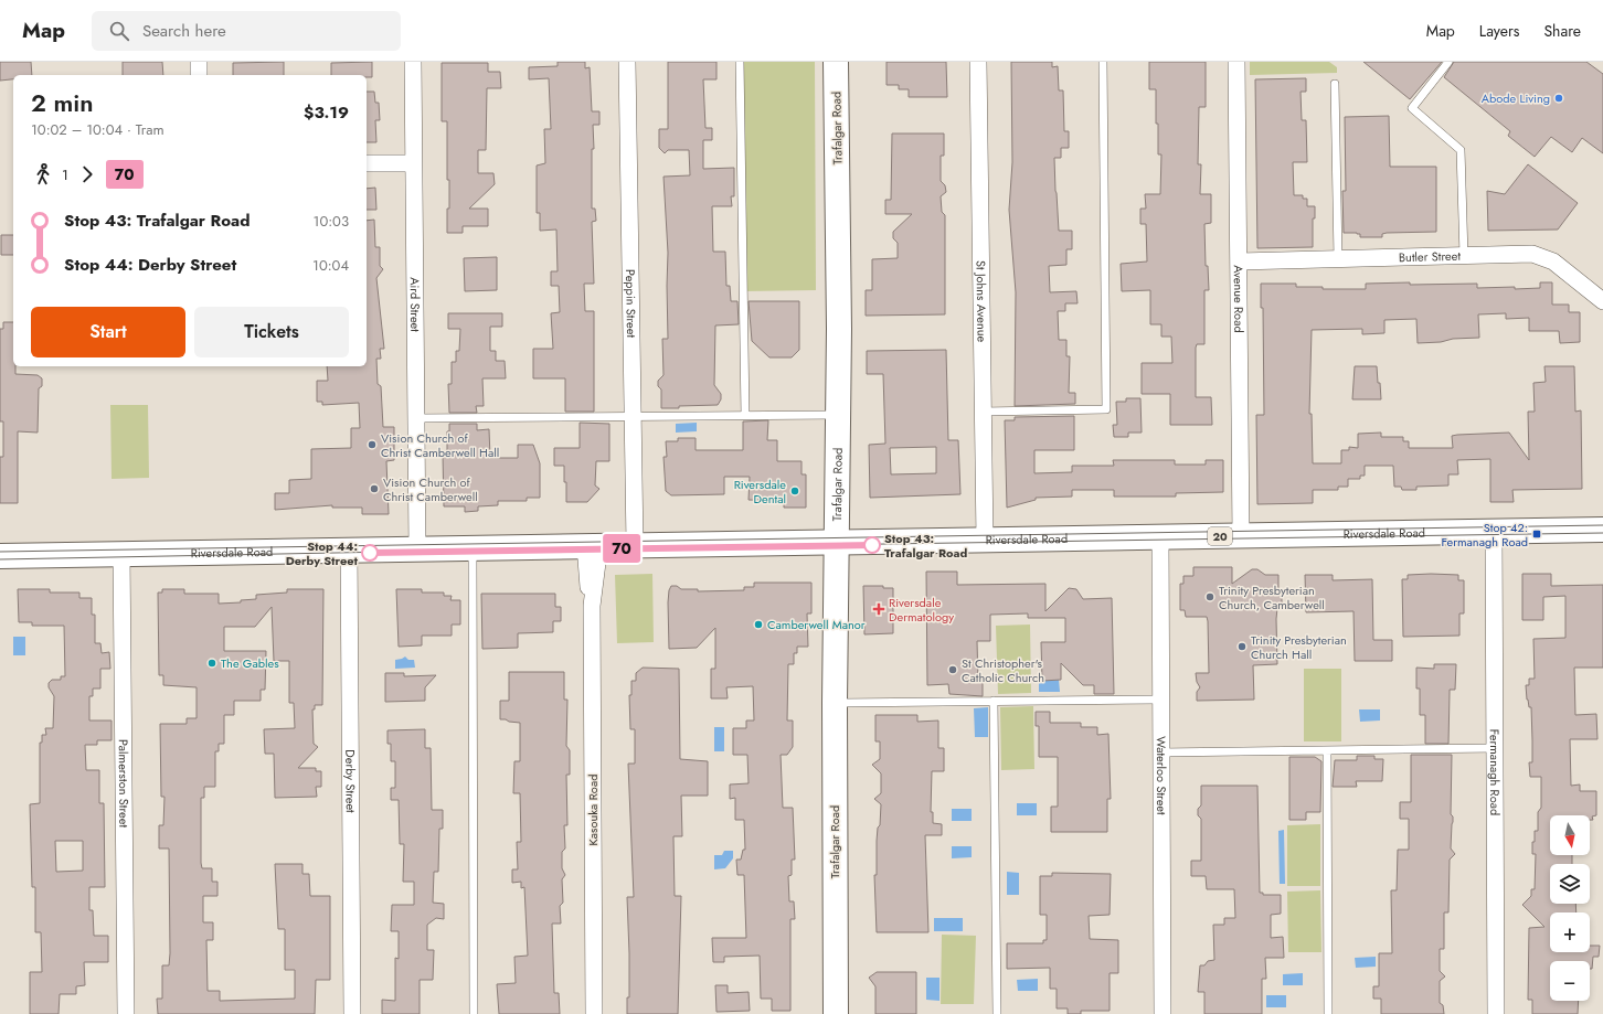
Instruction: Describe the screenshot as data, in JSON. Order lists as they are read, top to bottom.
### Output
{
  "streets": {
    "main road": ["Trafalgar Road", "Riversdale Road", "20"],
    "street": [
      "Butler Street",
      "Avenue Road",
      "St Johns Avenue",
      "Peppin Street",
      "Aird Street",
      "Fermanagh Road",
      "Waterloo Street",
      "Derby Street",
      "Palmerston Street",
      "Kasouka Road"
    ]
  },
  "crossings": [
    ["Trafalgar Road", "Riversdale Road"],
    ["Butler Street", "Avenue Road"],
    ["Avenue Road", "Riversdale Road"],
    ["St Johns Avenue", "Riversdale Road"],
    ["Peppin Street", "Riversdale Road"],
    ["Aird Street", "Riversdale Road"],
    ["Riversdale Road", "Fermanagh Road"],
    ["Riversdale Road", "Waterloo Street"],
    ["Riversdale Road", "Derby Street"],
    ["Riversdale Road", "Palmerston Street"],
    ["Riversdale Road", "Kasouka Road"]
  ],
  "places": {
    "other": [
      "Abode Living",
      "Vision Church of Christ Camberwell Hall",
      "Vision Church of Christ Camberwell",
      "Riversdale Dental",
      "Stop 43: Trafalgar Road",
      "Stop 44: Derby Street",
      "Trinity Presbyterian Church, Camberwell",
      "Camberwell Manor",
      "Trinity Presbyterian Church Hall",
      "The Gables",
      "St Christopher's Catholic Church"
    ],
    "transit": ["Stop 42: Fermanagh Road"],
    "health": ["Riversdale Dermatology"]
  },
  "lines": ["tram line 70"],
  "north": "bottom",
  "page": {
    "header": "Map",
    "search": "Search here",
    "nav": ["Map", "Layers", "Share"],
    "on_map": "70",
    "heading": ["2 min", "10:02 – 10:04 · Tram", "$3.19"],
    "legs": ["1", "70"],
    "list": [
      {
        "name": "Stop 43: Trafalgar Road",
        "value": "10:03"
      },
      {
        "name": "Stop 44: Derby Street",
        "value": "10:04"
      }
    ],
    "buttons": ["Start", "Tickets"],
    "map_buttons": ["+", "−"]
  }
}
